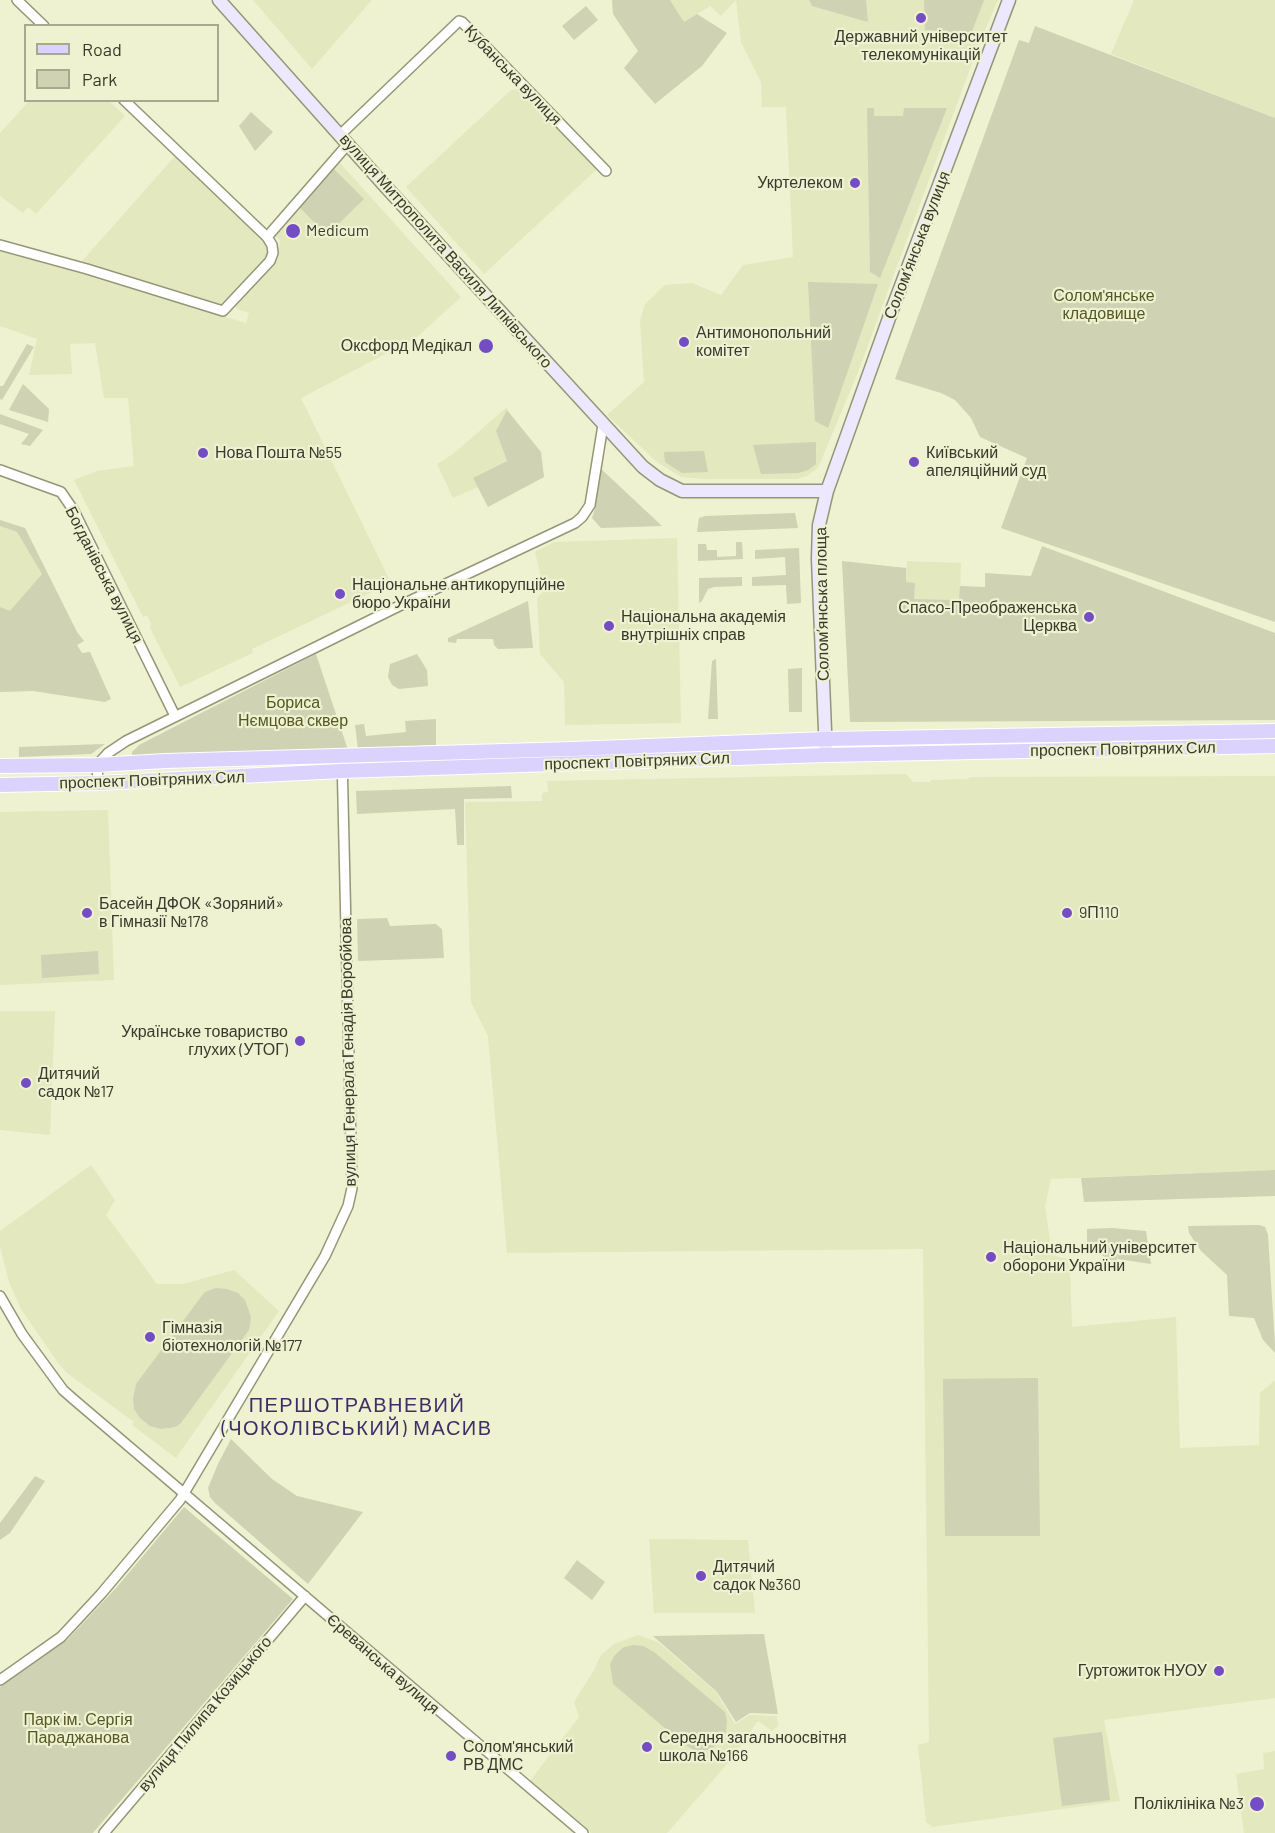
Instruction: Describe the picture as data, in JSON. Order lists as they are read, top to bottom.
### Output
{
  "streets": {
    "main road": [
      "Соломʼянська вулиця",
      "вулиця Митрополита Василя Липківського",
      "Соломʼянська площа",
      "проспект Повітряних Сил"
    ],
    "street": [
      "Кубанська вулиця",
      "Богданівська вулиця",
      "вулиця Генерала Генадія Воробйова",
      "Єреванська вулиця",
      "вулиця Пилипа Козицького"
    ]
  },
  "crossings": [
    ["Кубанська вулиця", "вулиця Митрополита Василя Липківського"],
    ["Соломʼянська вулиця", "вулиця Митрополита Василя Липківського"],
    ["Соломʼянська вулиця", "Соломʼянська площа"],
    ["вулиця Митрополита Василя Липківського", "Соломʼянська площа"],
    ["Соломʼянська площа", "проспект Повітряних Сил"],
    ["проспект Повітряних Сил", "вулиця Генерала Генадія Воробйова"],
    ["вулиця Генерала Генадія Воробйова", "Єреванська вулиця"],
    ["Єреванська вулиця", "вулиця Пилипа Козицького"]
  ],
  "districts": ["ПЕРШОТРАВНЕВИЙ (ЧОКОЛІВСЬКИЙ) МАСИВ"],
  "parks": ["Солом'янське кладовище", "Бориса Нємцова сквер", "Парк ім. Сергія Параджанова"],
  "places": [
    "Державний університет телекомунікацій",
    "Укртелеком",
    "Medicum",
    "Антимонопольний комітет",
    "Оксфорд Медікал",
    "Нова Пошта №55",
    "Київський апеляційний суд",
    "Національне антикорупційне бюро України",
    "Спасо-Преображенська Церква",
    "Національна академія внутрішніх справ",
    "Басейн ДФОК «Зоряний» в Гімназії №178",
    "9П110",
    "Українське товариство глухих (УТОГ)",
    "Дитячий садок №17",
    "Національний університет оборони України",
    "Гімназія біотехнологій №177",
    "Дитячий садок №360",
    "Гуртожиток НУОУ",
    "Середня загальноосвітня школа №166",
    "Солом'янський РВ ДМС",
    "Поліклініка №3"
  ],
  "legend": ["Road", "Park"]
}
